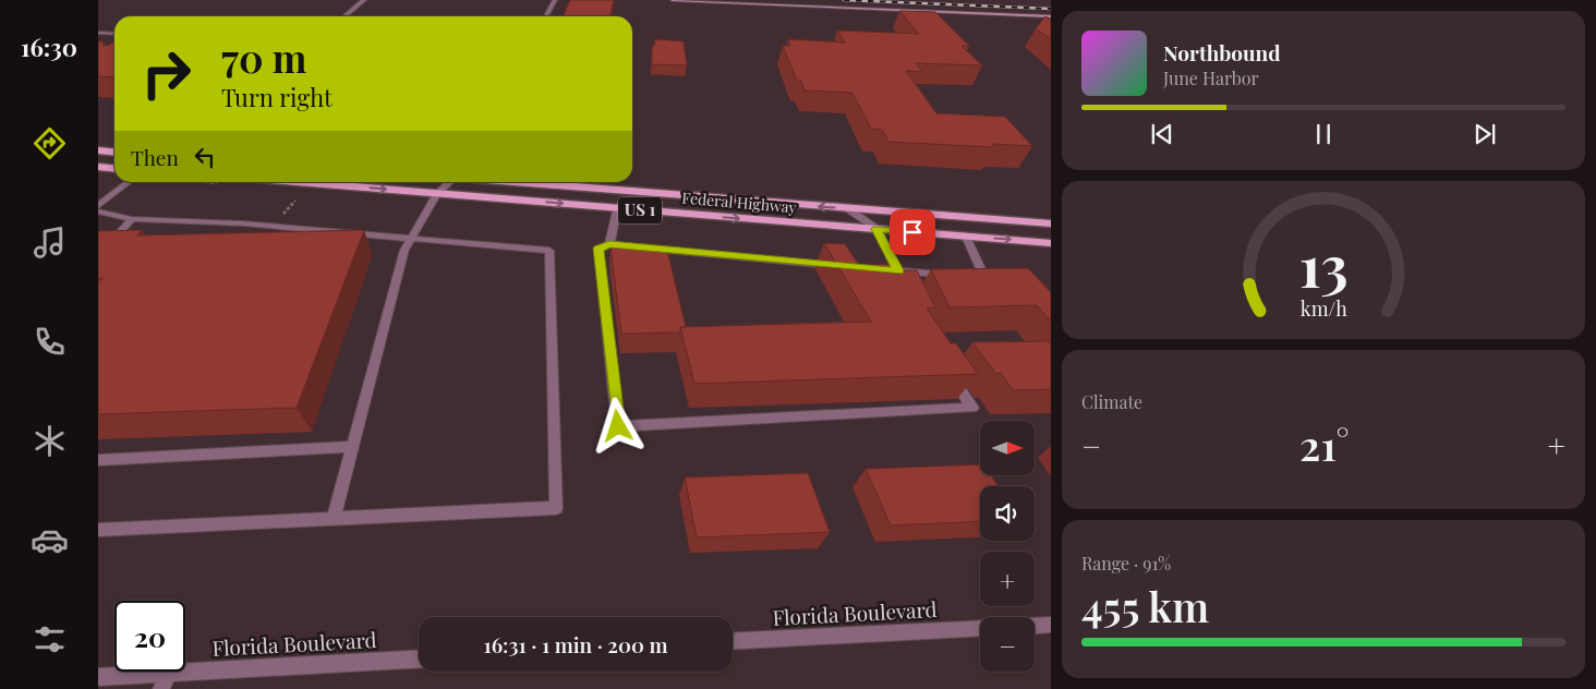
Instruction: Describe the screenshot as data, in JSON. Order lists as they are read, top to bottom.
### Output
{
  "streets": {
    "main road": ["Federal Highway", "US 1"],
    "street": ["Florida Boulevard"]
  },
  "north": "right",
  "page": {
    "tabs": "16:30",
    "turn": ["70 m", "Turn right"],
    "song": ["Northbound", "June Harbor"],
    "then": "Then",
    "tile": [
      "Climate",
      ["Range · 91%", "455 km"]
    ],
    "map_buttons": ["+", "−"],
    "heat": ["−", "21°", "+"],
    "limit": "20",
    "trip": "16:31 · 1 min · 200 m",
    "gauge": ["13", "km/h"]
  }
}
